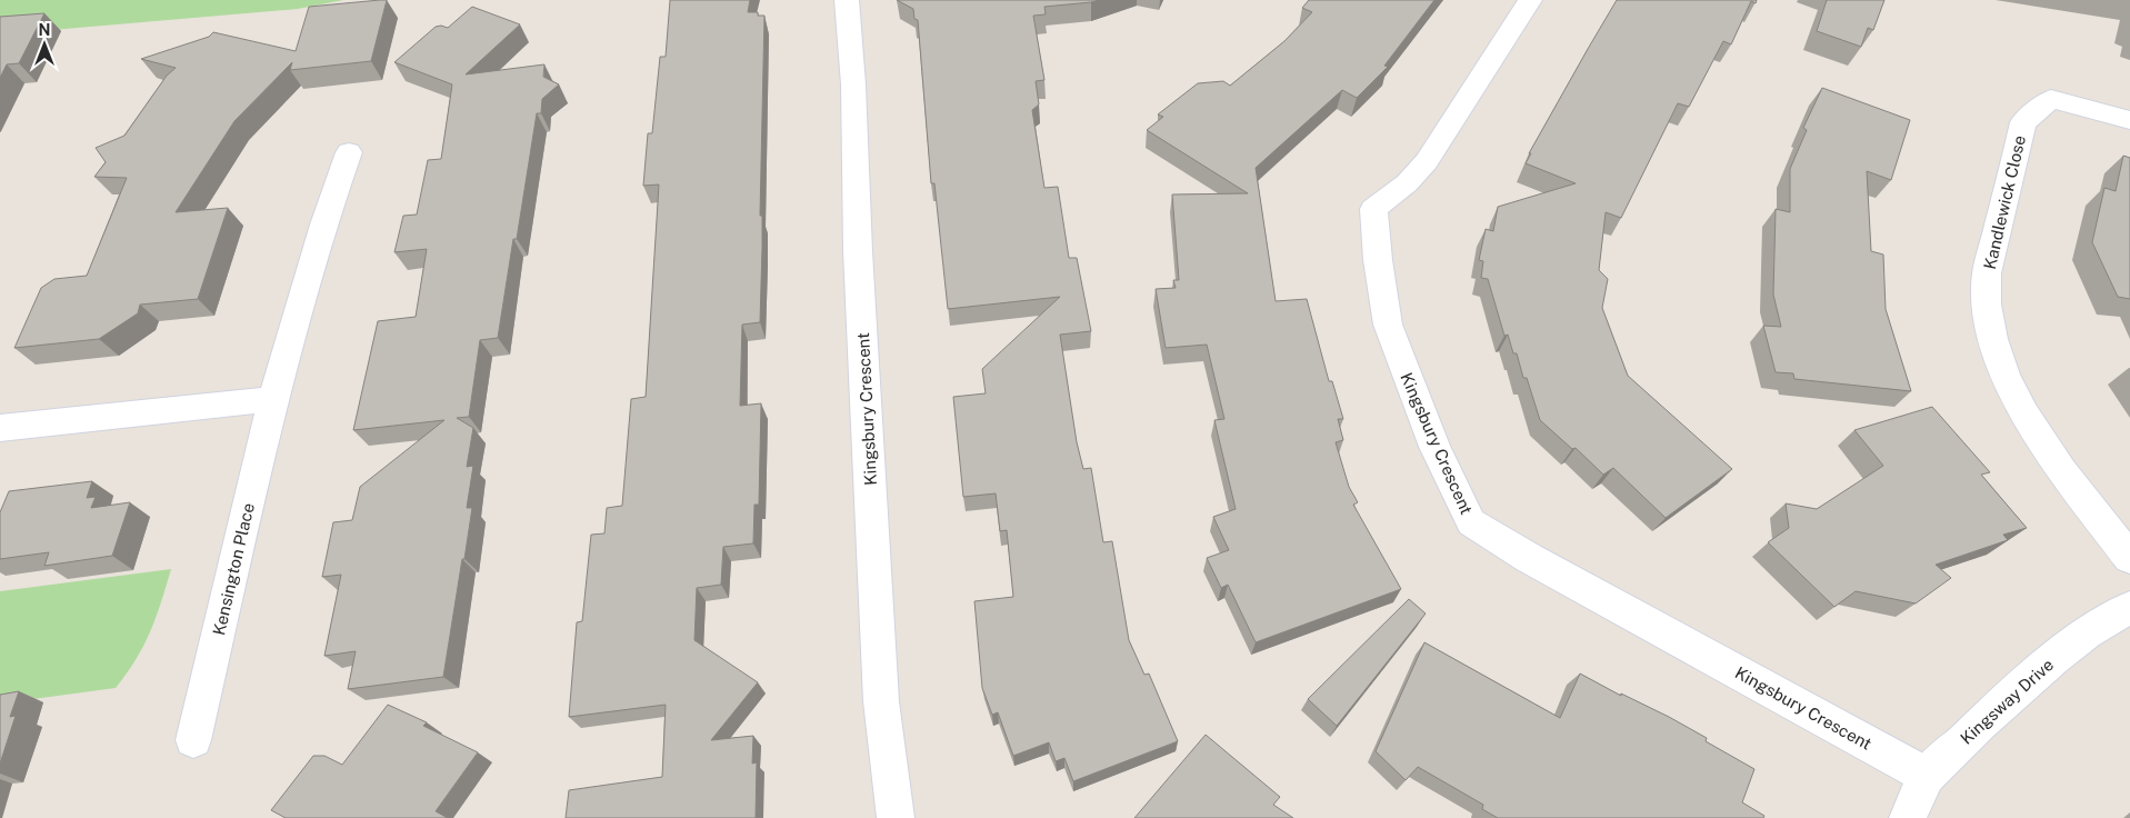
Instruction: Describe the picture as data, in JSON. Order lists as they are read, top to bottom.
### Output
{
  "streets": {
    "street": [
      "Kandlewick Close",
      "Kingsbury Crescent",
      "Kensington Place",
      "Kingsway Drive"
    ]
  },
  "crossings": [
    ["Kingsbury Crescent", "Kingsway Drive"]
  ],
  "north": "top"
}
